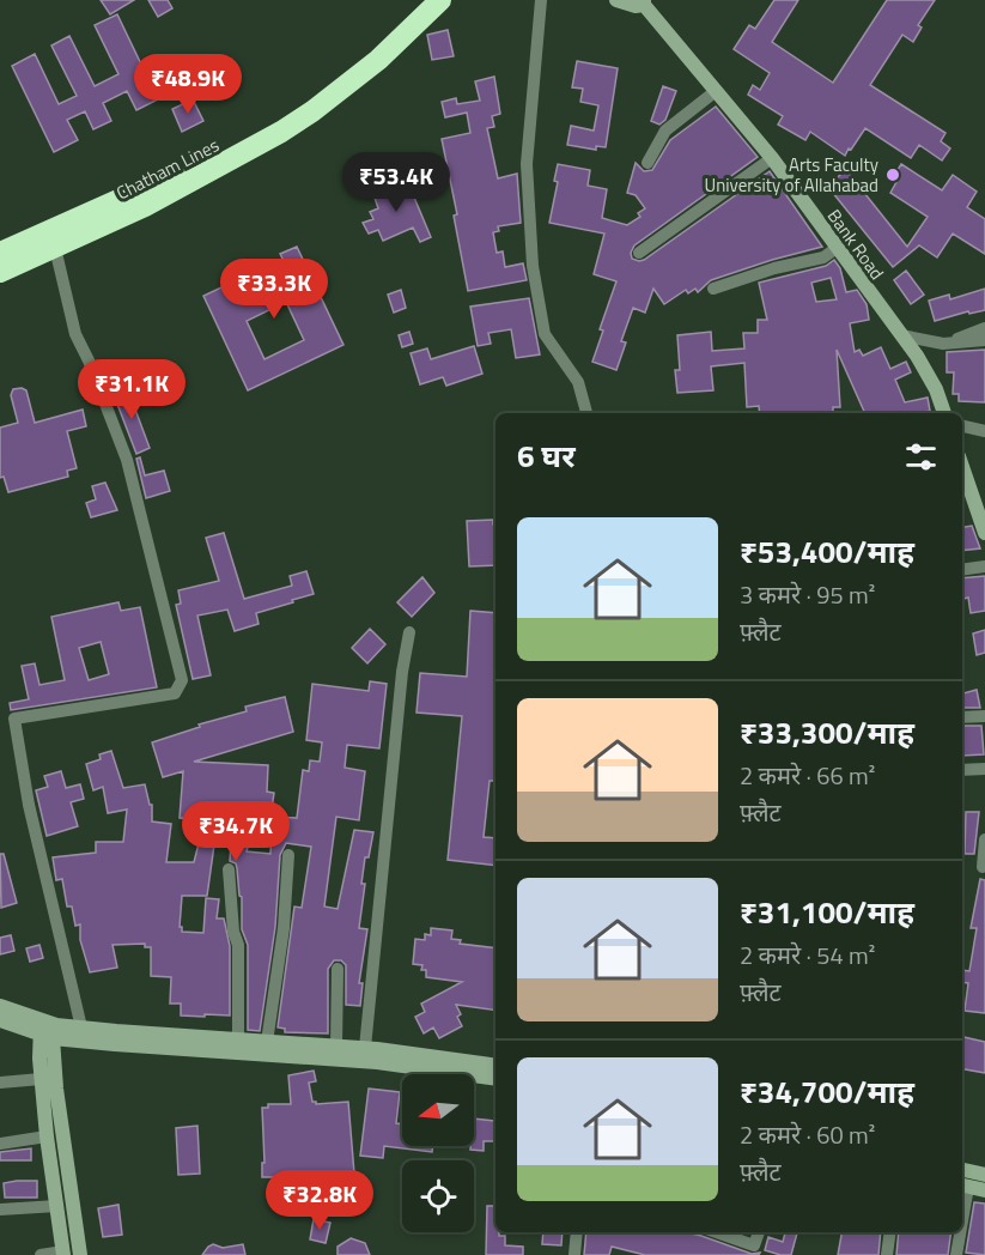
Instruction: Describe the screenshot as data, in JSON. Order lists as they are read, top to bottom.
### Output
{
  "streets": {
    "highway": ["Chatham Lines"],
    "main road": ["Bank Road"]
  },
  "places": ["Arts Faculty University of Allahabad"],
  "north": "left",
  "page": {
    "price": [
      "₹48.9K",
      "₹53.4K",
      "₹33.3K",
      "₹31.1K",
      "₹34.7K",
      "₹32.8K"
    ],
    "heading": "6 घर",
    "list": [
      {
        "name": "₹53,400/माह",
        "note": "3 कमरे · 95 m² · फ़्लैट"
      },
      {
        "name": "₹33,300/माह",
        "note": "2 कमरे · 66 m² · फ़्लैट"
      },
      {
        "name": "₹31,100/माह",
        "note": "2 कमरे · 54 m² · फ़्लैट"
      },
      {
        "name": "₹34,700/माह",
        "note": "2 कमरे · 60 m² · फ़्लैट"
      }
    ]
  }
}
